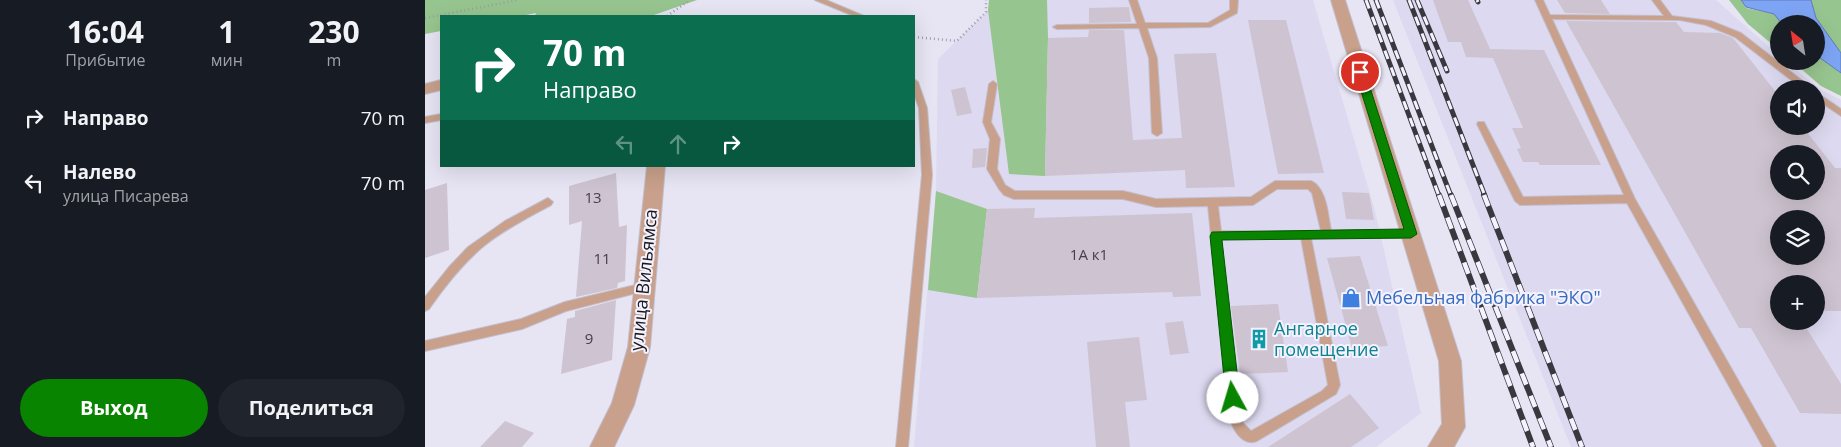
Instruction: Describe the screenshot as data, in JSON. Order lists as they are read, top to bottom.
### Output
{
  "streets": {
    "street": ["улица Вильямса"]
  },
  "places": {
    "shop": ["Мебельная фабрика \"ЭКО\""],
    "building": ["Ангарное помещение"]
  },
  "house_numbers": [
    "13",
    "1А к1",
    "11",
    "9"
  ],
  "north": "top left",
  "page": {
    "eta": [
      "16:04",
      "Прибытие",
      "1",
      "мин",
      "230",
      "m"
    ],
    "map_buttons": "+",
    "turn": ["70 m", "Направо"],
    "list": [
      {
        "name": "Направо",
        "value": "70 m"
      },
      {
        "name": "Налево",
        "note": "улица Писарева",
        "value": "70 m"
      }
    ],
    "buttons": ["Выход", "Поделиться"]
  }
}
